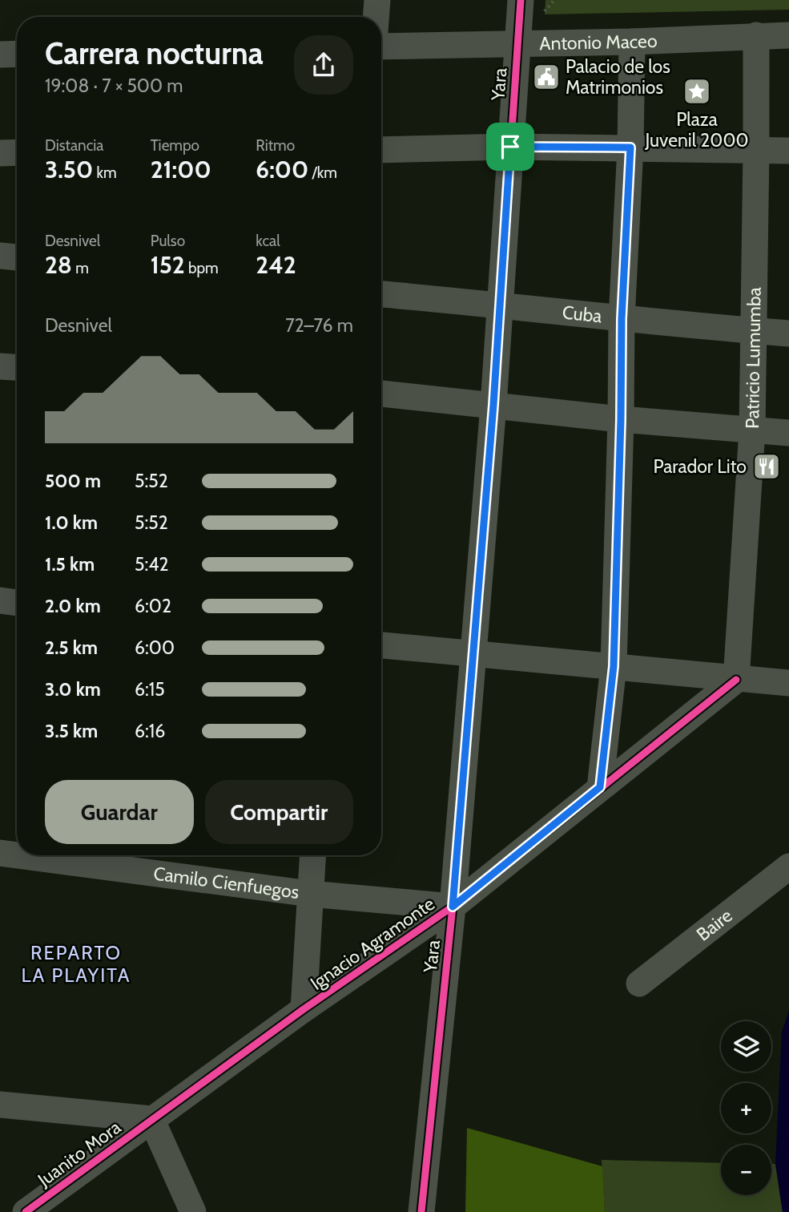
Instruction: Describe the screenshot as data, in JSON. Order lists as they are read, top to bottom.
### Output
{
  "streets": {
    "street": [
      "Antonio Maceo",
      "Yara",
      "Cuba",
      "Patricio Lumumba",
      "Camilo Cienfuegos",
      "Baire",
      "Ignacio Agramonte",
      "Juanito Mora"
    ]
  },
  "crossings": [
    ["Antonio Maceo", "Yara"],
    ["Antonio Maceo", "Patricio Lumumba"],
    ["Yara", "Cuba"],
    ["Yara", "Camilo Cienfuegos"],
    ["Yara", "Ignacio Agramonte"],
    ["Cuba", "Patricio Lumumba"],
    ["Patricio Lumumba", "Ignacio Agramonte"],
    ["Camilo Cienfuegos", "Ignacio Agramonte"],
    ["Ignacio Agramonte", "Juanito Mora"]
  ],
  "districts": ["REPARTO LA PLAYITA"],
  "places": {
    "public building": ["Palacio de los Matrimonios"],
    "place": ["Plaza Juvenil 2000"],
    "restaurant": ["Parador Lito"]
  },
  "page": {
    "heading": ["Carrera nocturna", "19:08 · 7 × 500 m"],
    "stats": [
      ["Distancia", "3.50 km"],
      ["Tiempo", "21:00"],
      ["Ritmo", "6:00 /km"],
      ["Desnivel", "28 m"],
      ["Pulso", "152 bpm"],
      ["kcal", "242"]
    ],
    "chart": ["Desnivel", "72–76 m"],
    "list": [
      {
        "name": "500 m",
        "note": "5:52"
      },
      {
        "name": "1.0 km",
        "note": "5:52"
      },
      {
        "name": "1.5 km",
        "note": "5:42"
      },
      {
        "name": "2.0 km",
        "note": "6:02"
      },
      {
        "name": "2.5 km",
        "note": "6:00"
      },
      {
        "name": "3.0 km",
        "note": "6:15"
      },
      {
        "name": "3.5 km",
        "note": "6:16"
      }
    ],
    "buttons": ["Guardar", "Compartir"],
    "map_buttons": ["+", "−"]
  }
}
